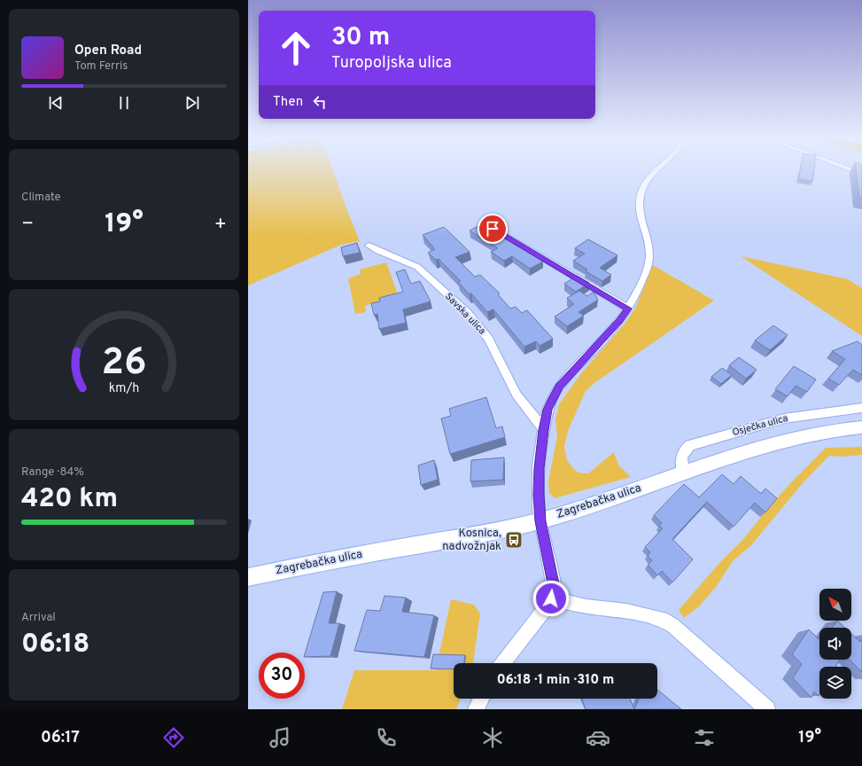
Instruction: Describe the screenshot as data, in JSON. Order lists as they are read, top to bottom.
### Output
{
  "streets": {
    "street": ["Savska ulica", "Osječka ulica", "Zagrebačka ulica"]
  },
  "crossings": [
    ["Osječka ulica", "Zagrebačka ulica"]
  ],
  "places": {
    "bus stop": ["Kosnica, nadvožnjak"]
  },
  "north": "top left",
  "page": {
    "turn": ["30 m", "Turopoljska ulica"],
    "song": ["Open Road", "Tom Ferris"],
    "then": "Then",
    "tile": [
      "Climate",
      ["Range · 84%", "420 km"],
      ["Arrival", "06:18"]
    ],
    "heat": ["−", "19°", "+"],
    "limit": "30",
    "trip": "06:18 · 1 min · 310 m",
    "tabs": ["06:17", "19°"],
    "gauge": ["26", "km/h"]
  }
}
